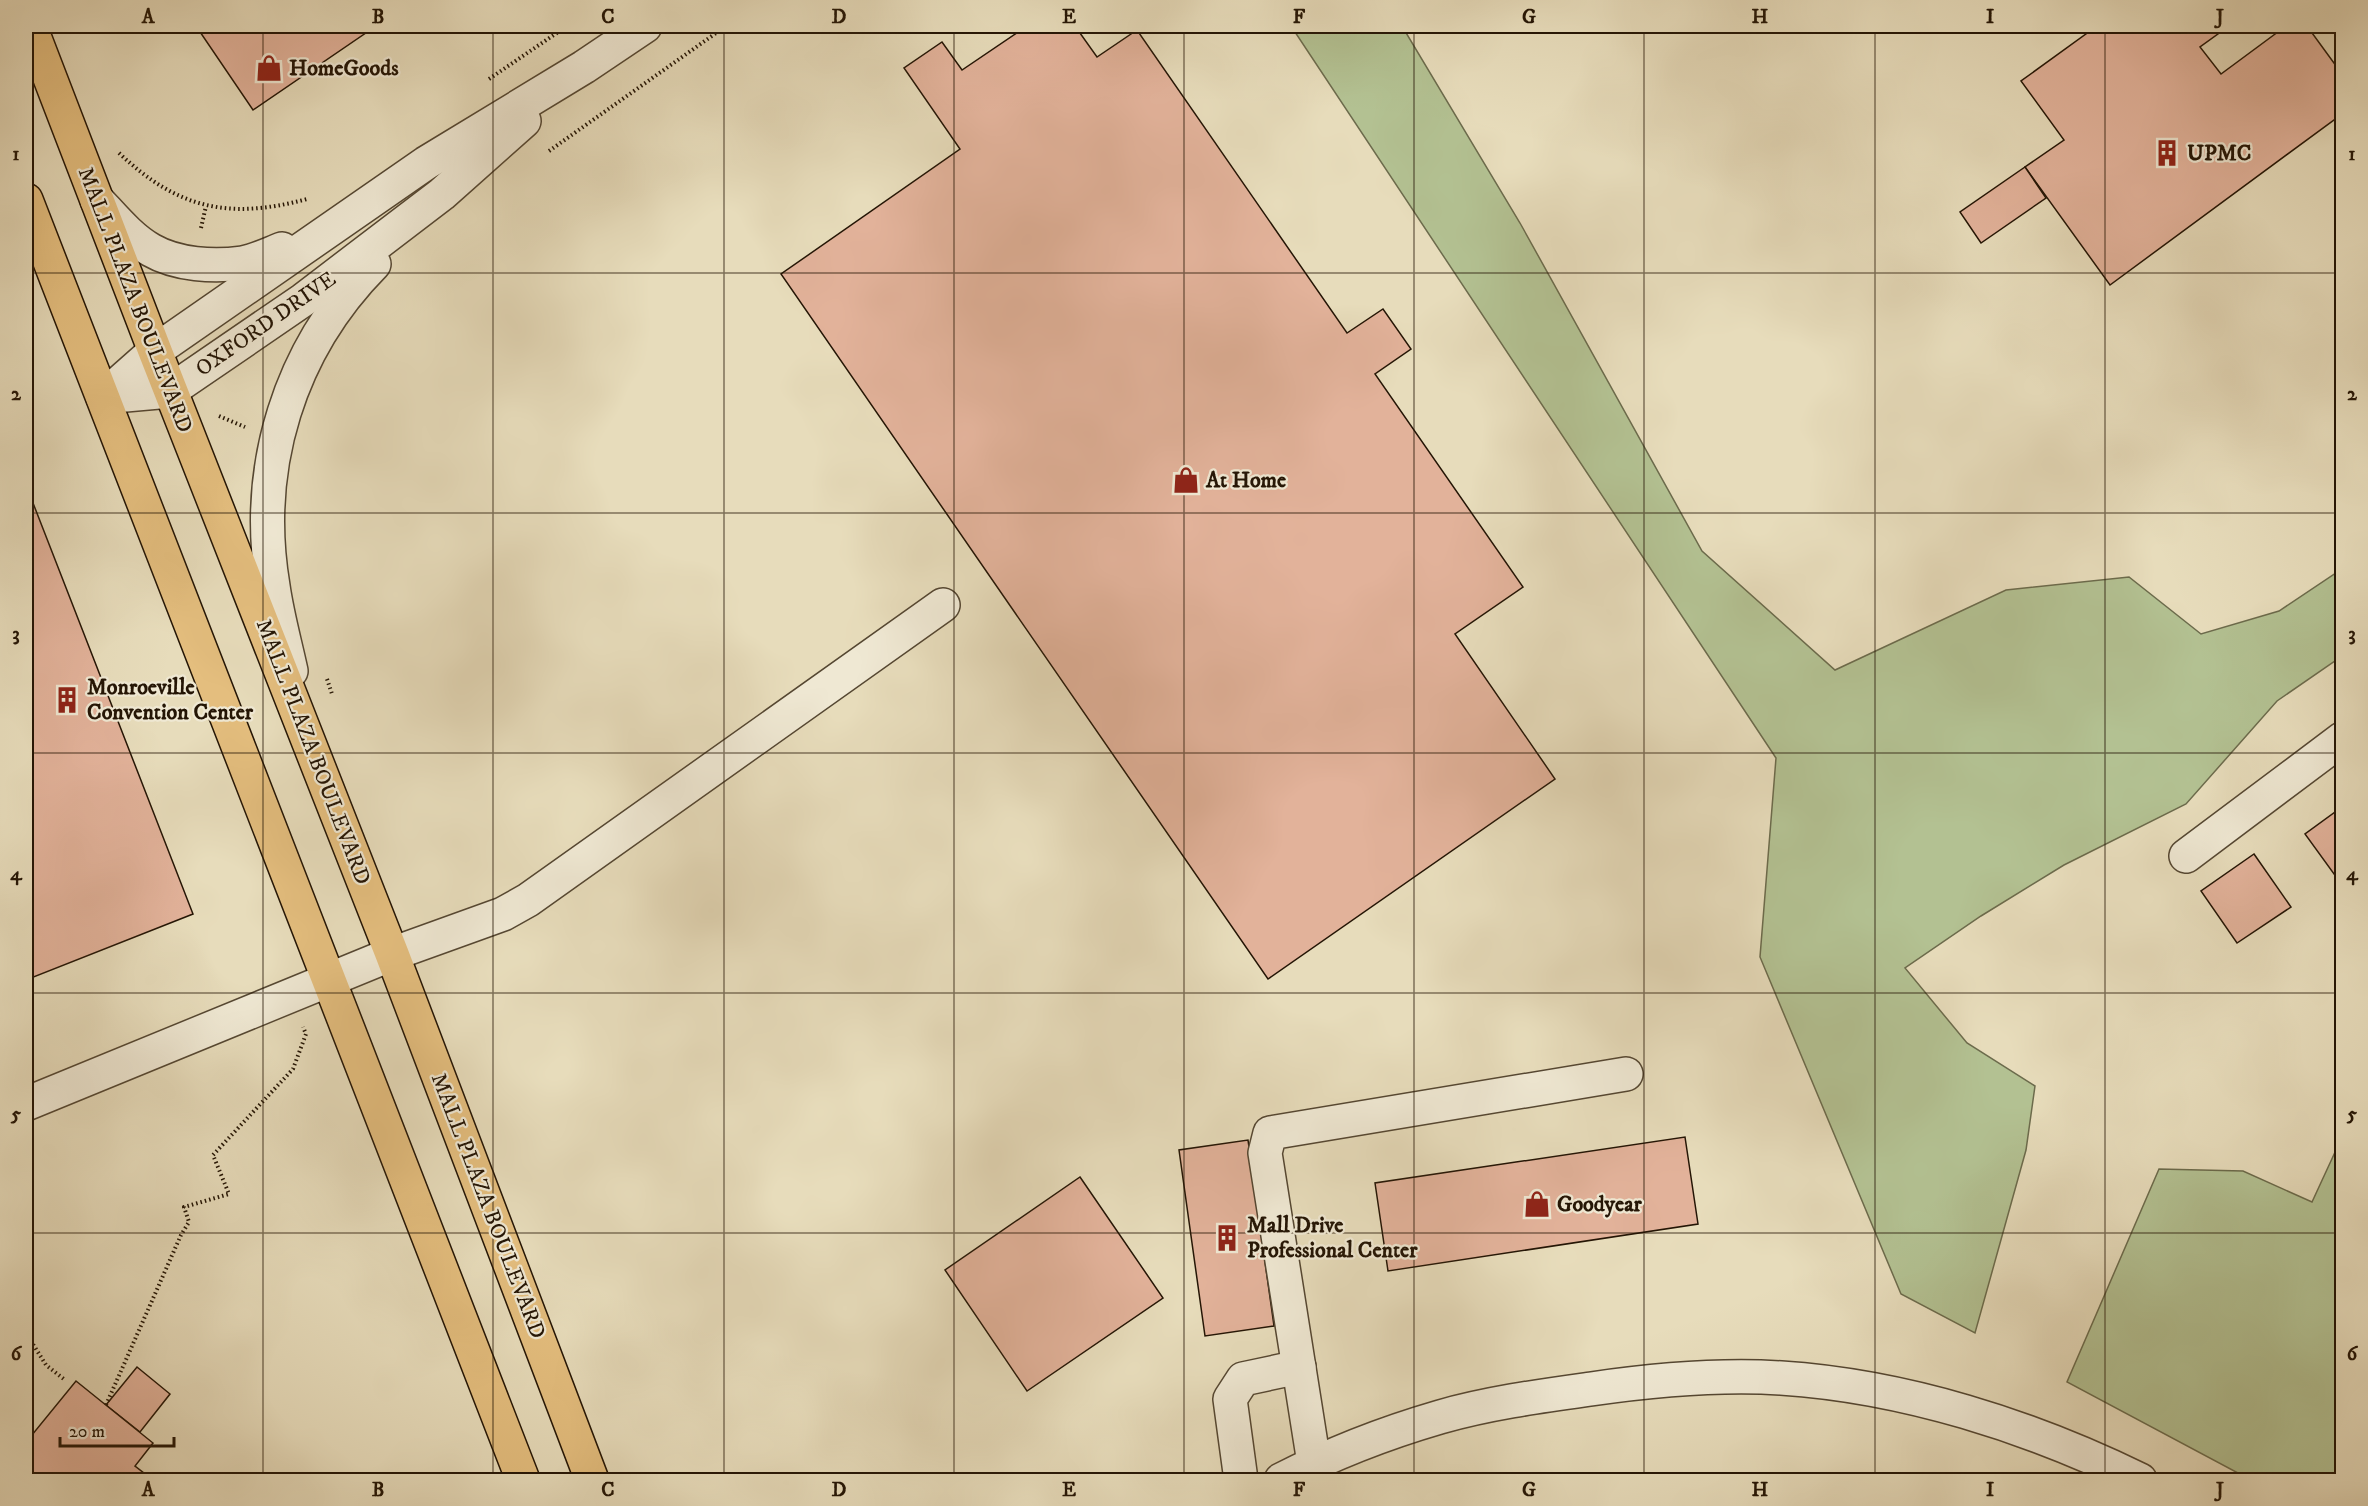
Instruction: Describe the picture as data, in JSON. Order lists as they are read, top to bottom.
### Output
{
  "streets": {
    "main road": ["MALL PLAZA BOULEVARD"],
    "street": ["OXFORD DRIVE"]
  },
  "crossings": [
    ["MALL PLAZA BOULEVARD", "OXFORD DRIVE"]
  ],
  "places": {
    "shop": ["HomeGoods", "At Home", "Goodyear"],
    "building": ["UPMC", "Monroeville Convention Center", "Mall Drive Professional Center"]
  },
  "scale_bar": "20 m",
  "grid": {
    "columns": [
      "A",
      "B",
      "C",
      "D",
      "E",
      "F",
      "G",
      "H",
      "I",
      "J"
    ],
    "rows": [
      "1",
      "2",
      "3",
      "4",
      "5",
      "6"
    ]
  }
}
